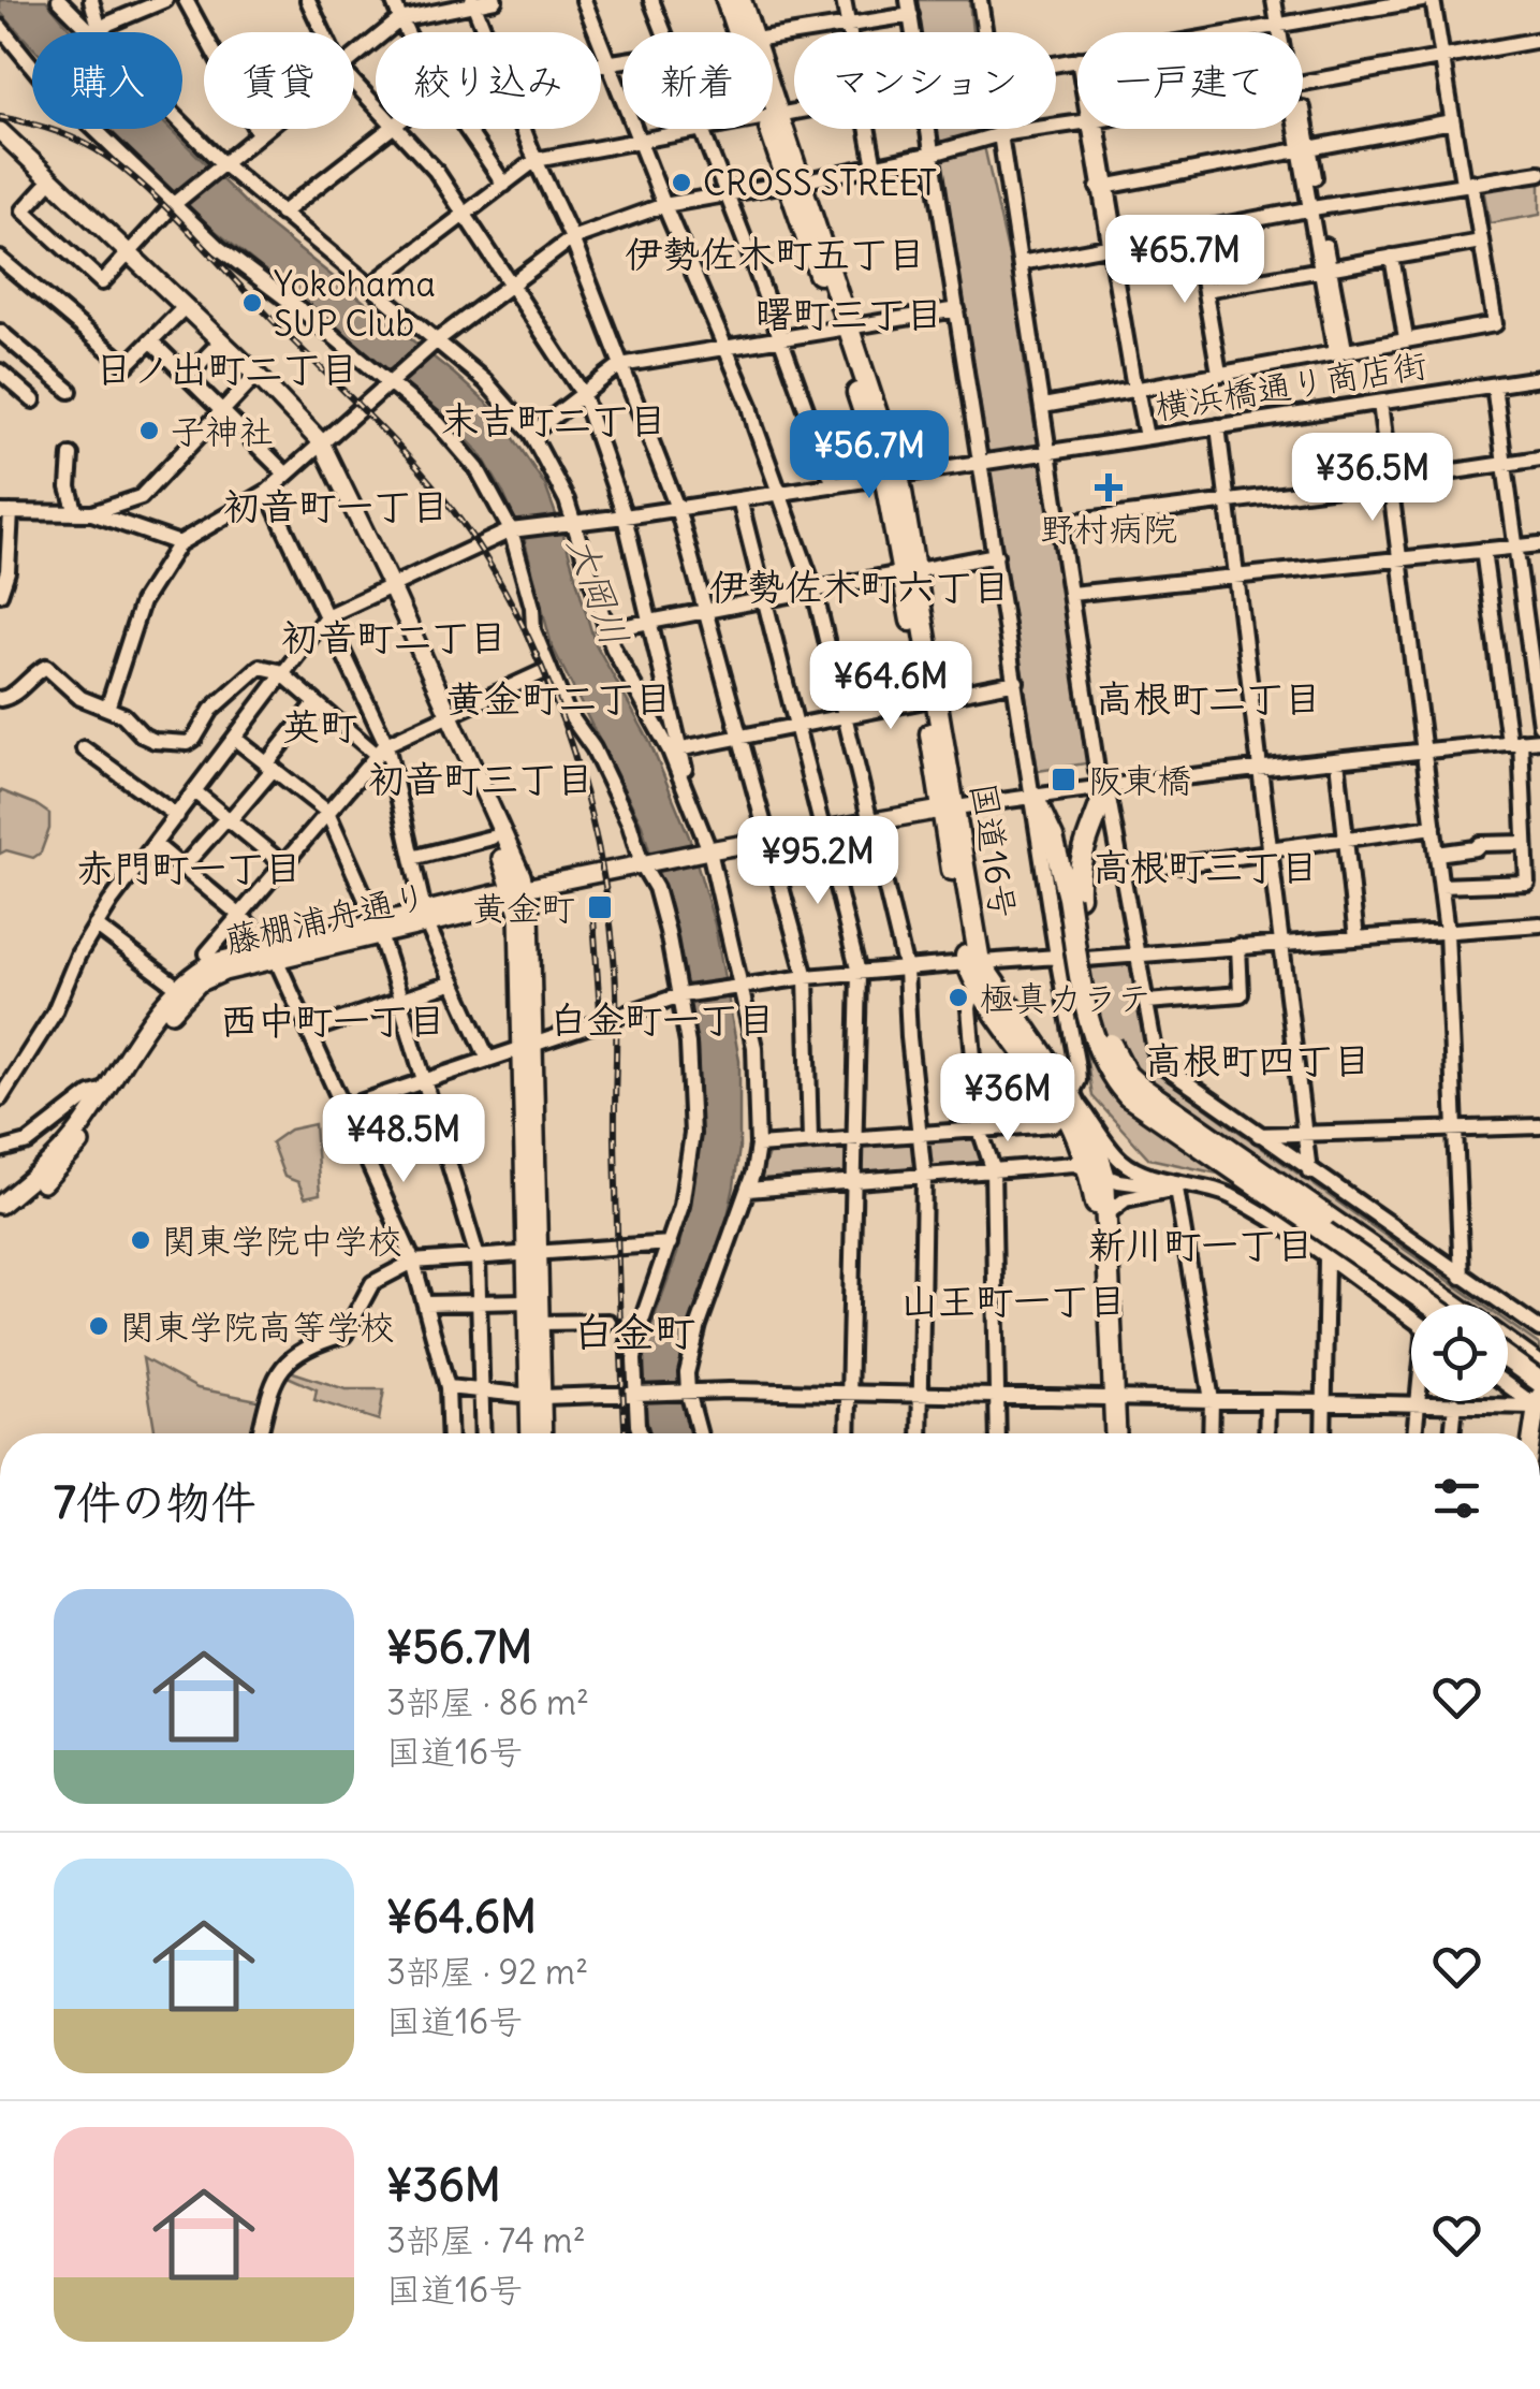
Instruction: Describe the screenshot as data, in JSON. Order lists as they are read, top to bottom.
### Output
{
  "streets": {
    "highway": ["国道16号"],
    "main road": ["藤棚浦舟通り"],
    "street": ["横浜橋通り商店街"]
  },
  "crossings": [
    ["横浜橋通り商店街", "国道16号"],
    ["国道16号", "藤棚浦舟通り"]
  ],
  "districts": [
    "伊勢佐木町五丁目",
    "曙町三丁目",
    "日ノ出町二丁目",
    "末吉町二丁目",
    "初音町一丁目",
    "伊勢佐木町六丁目",
    "初音町二丁目",
    "黄金町二丁目",
    "高根町二丁目",
    "英町",
    "初音町三丁目",
    "高根町三丁目",
    "赤門町一丁目",
    "白金町一丁目",
    "西中町一丁目",
    "高根町四丁目",
    "新川町一丁目",
    "山王町一丁目",
    "白金町"
  ],
  "water": ["大岡川"],
  "places": {
    "other": [
      "CROSS STREET",
      "Yokohama SUP Club",
      "子神社",
      "極真カラテ",
      "関東学院中学校",
      "関東学院高等学校"
    ],
    "health": ["野村病院"],
    "transit": ["阪東橋", "黄金町"]
  },
  "page": {
    "chip": [
      "購入",
      "賃貸",
      "絞り込み",
      "新着",
      "マンション",
      "一戸建て"
    ],
    "price": [
      "¥65.7M",
      "¥56.7M",
      "¥36.5M",
      "¥64.6M",
      "¥95.2M",
      "¥36M",
      "¥48.5M"
    ],
    "heading": "7件の物件",
    "list": [
      {
        "name": "¥56.7M",
        "note": "3部屋 · 86 m² · 国道16号"
      },
      {
        "name": "¥64.6M",
        "note": "3部屋 · 92 m² · 国道16号"
      },
      {
        "name": "¥36M",
        "note": "3部屋 · 74 m² · 国道16号"
      }
    ]
  }
}
